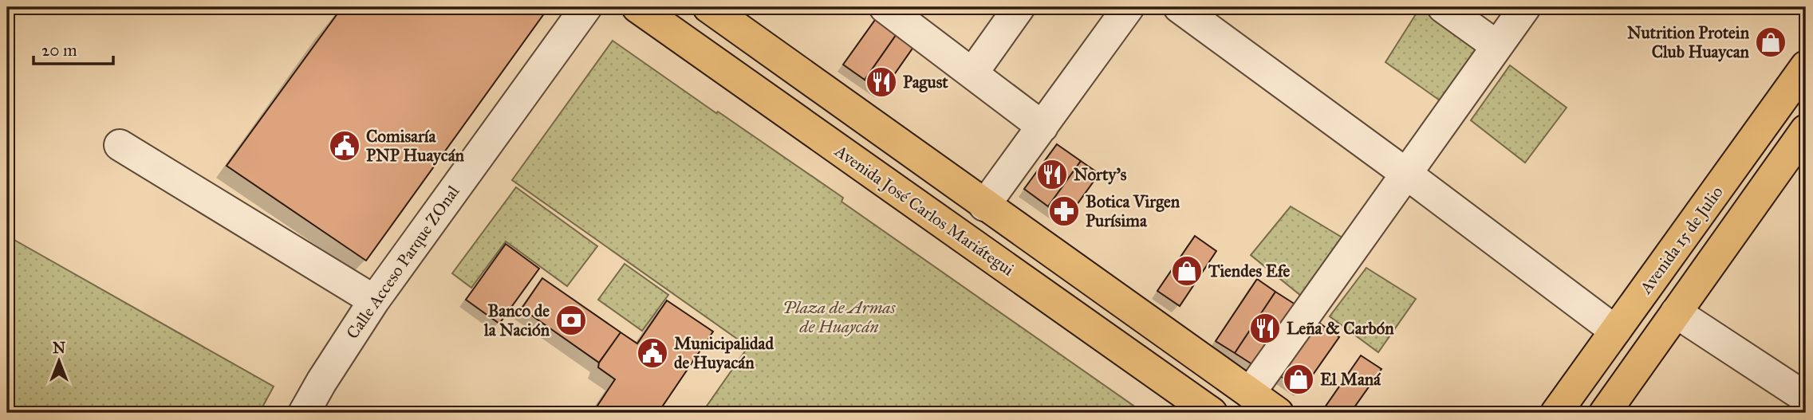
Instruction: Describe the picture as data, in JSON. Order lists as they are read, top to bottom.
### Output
{
  "streets": {
    "main road": ["Avenida José Carlos Mariátegui", "Avenida 15 de Julio"],
    "street": ["Calle Acceso Parque ZOnal"]
  },
  "parks": ["Plaza de Armas de Huaycán"],
  "places": {
    "shop": ["Nutrition Protein Club Huaycan", "Tiendes Efe", "El Maná"],
    "restaurant": ["Pagust", "Norty's", "Leña & Carbón"],
    "public building": ["Comisaría PNP Huaycán", "Municipalidad de Huyacán"],
    "pharmacy": ["Botica Virgen Purísima"],
    "bank": ["Banco de la Nación"]
  },
  "scale_bar": "20 m",
  "north": "top"
}
